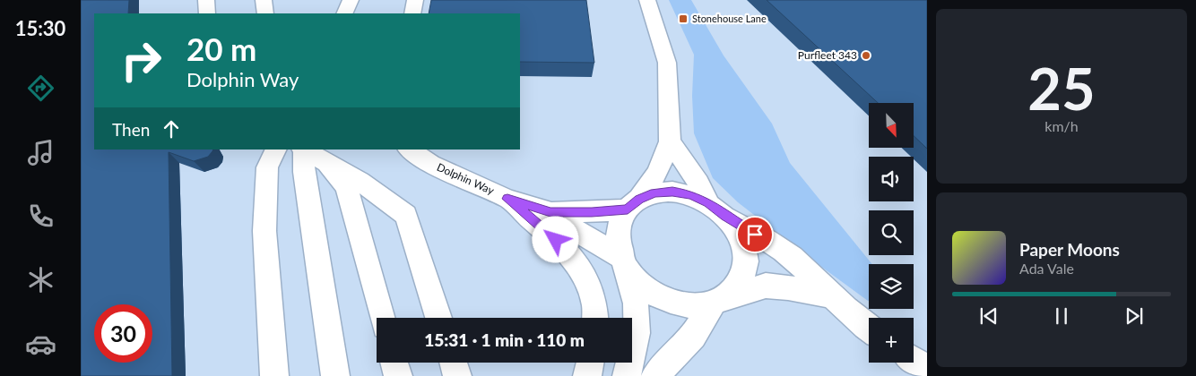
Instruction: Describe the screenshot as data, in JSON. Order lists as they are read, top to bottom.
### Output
{
  "streets": {
    "street": ["Dolphin Way"]
  },
  "places": {
    "transit": ["Stonehouse Lane"],
    "other": ["Purfleet 343"]
  },
  "north": "bottom right",
  "page": {
    "tabs": "15:30",
    "tile": ["25", "km/h"],
    "turn": ["20 m", "Dolphin Way"],
    "map_buttons": "+",
    "then": "Then",
    "song": ["Paper Moons", "Ada Vale"],
    "limit": "30",
    "trip": "15:31 · 1 min · 110 m"
  }
}
